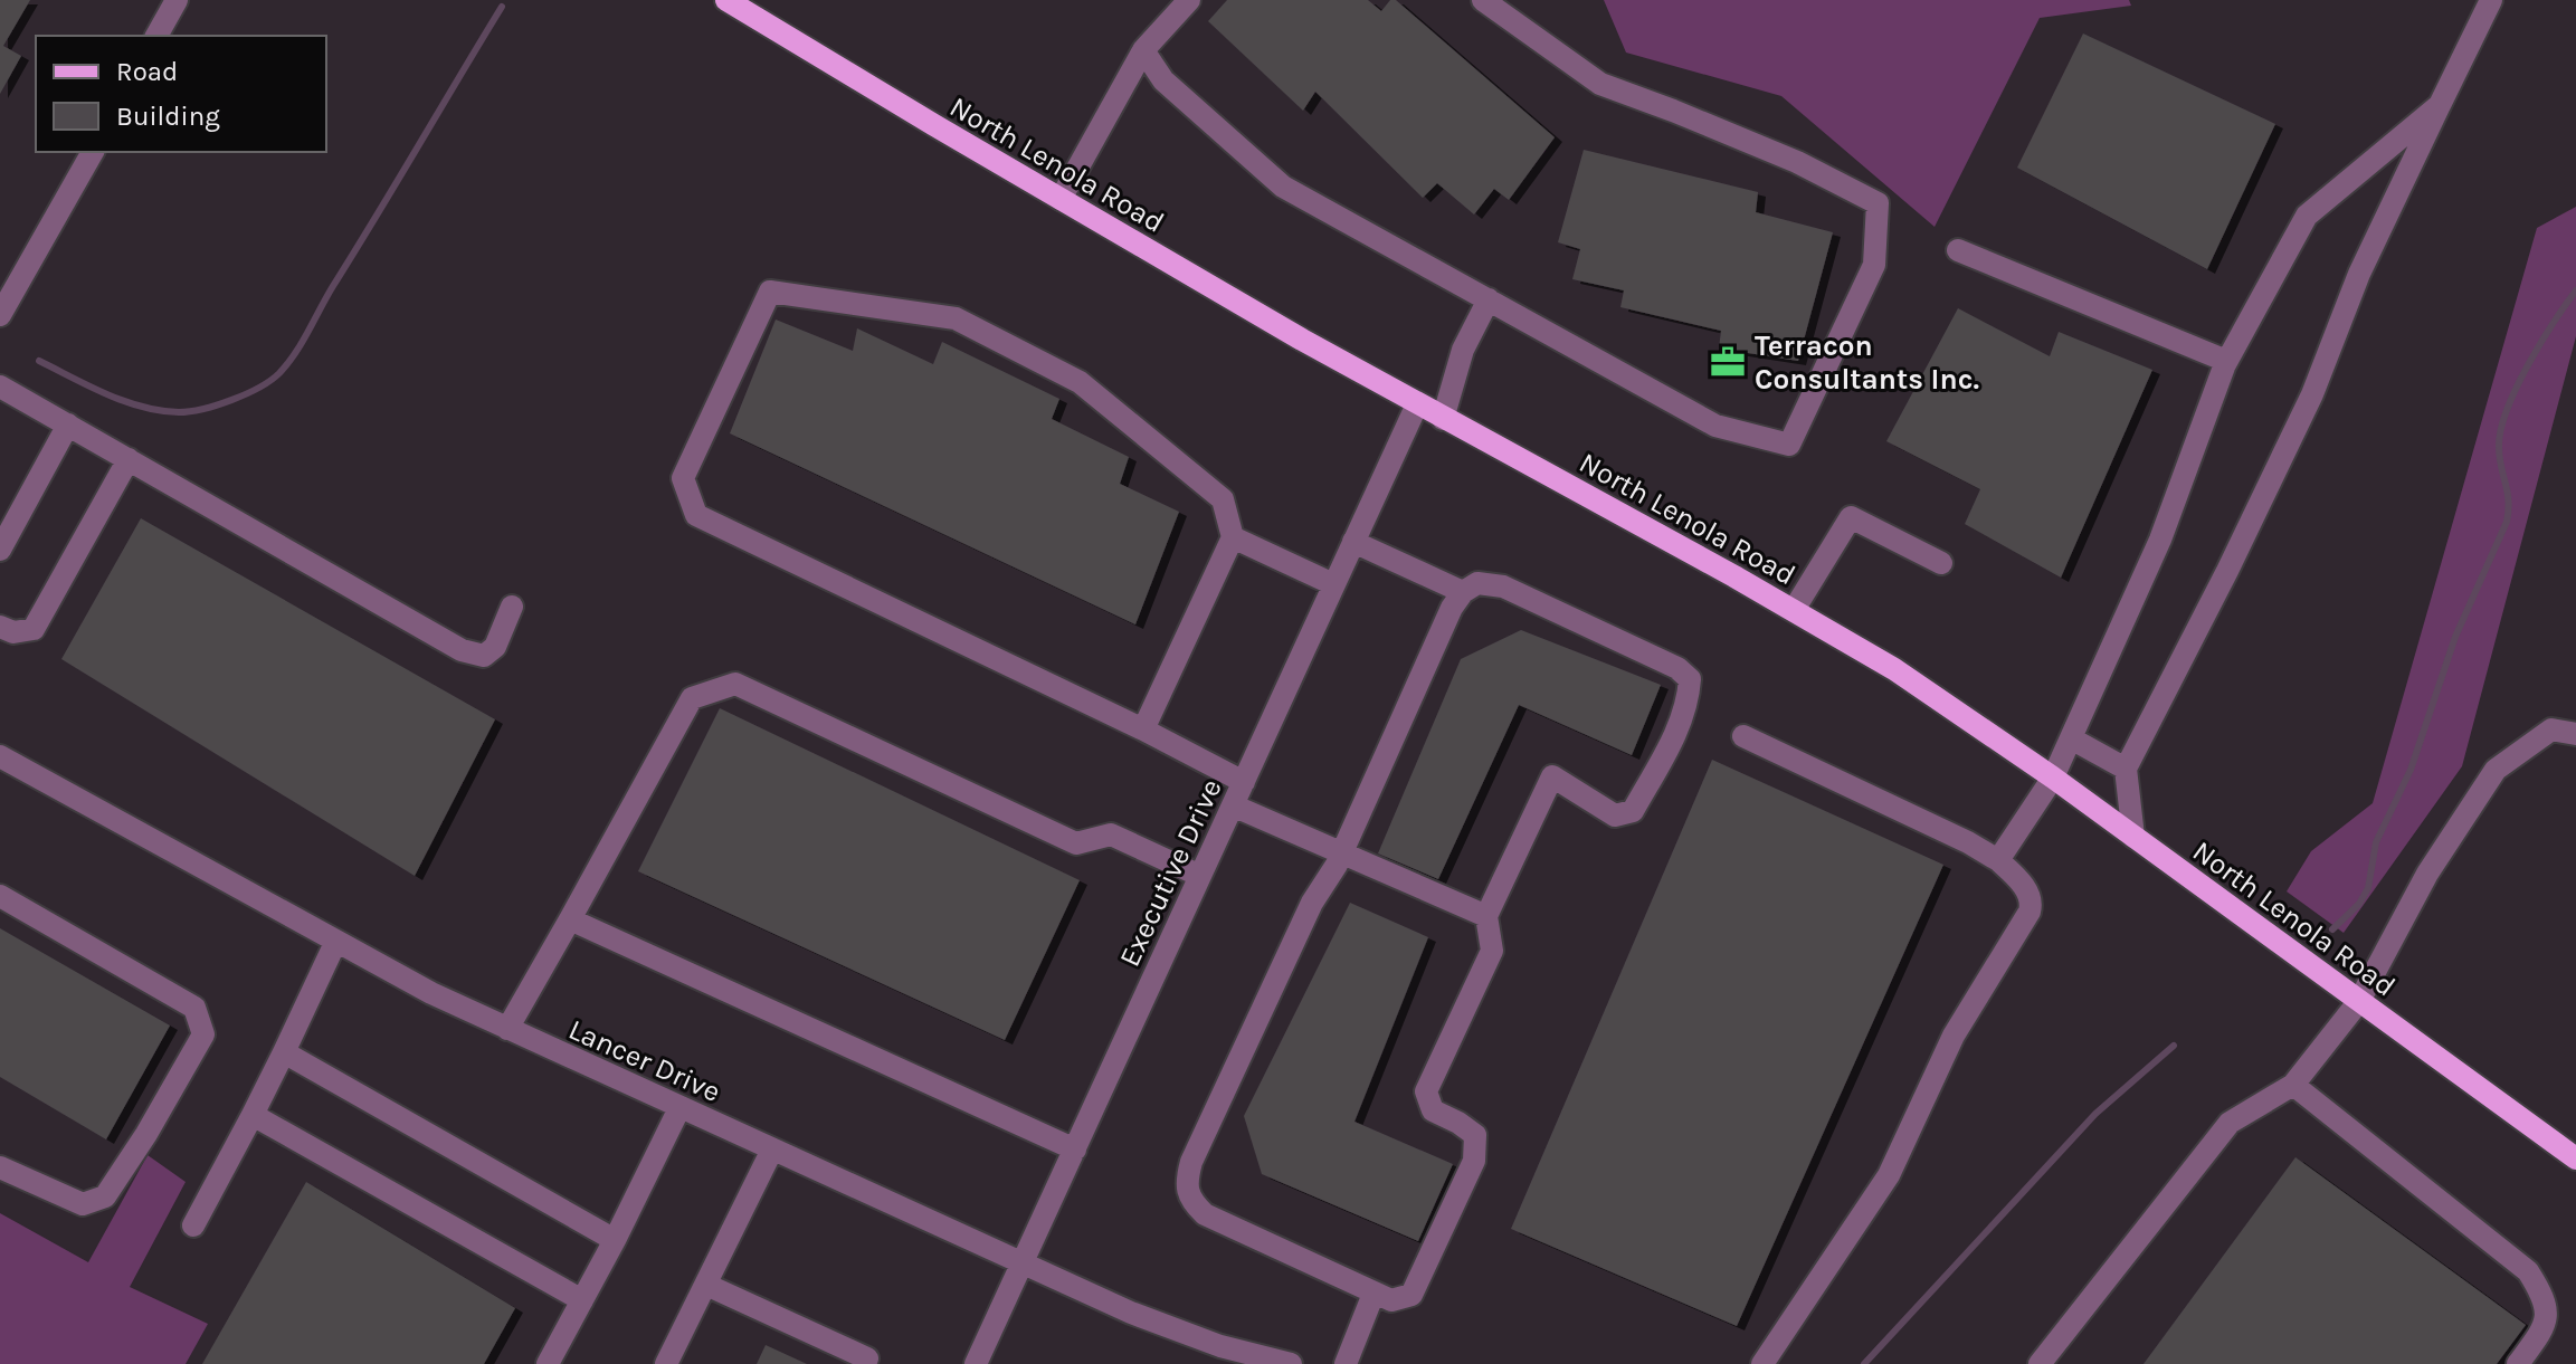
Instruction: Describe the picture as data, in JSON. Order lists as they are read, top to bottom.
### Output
{
  "streets": {
    "main road": ["North Lenola Road"],
    "street": ["Executive Drive", "Lancer Drive"]
  },
  "crossings": [
    ["North Lenola Road", "Executive Drive"],
    ["Executive Drive", "Lancer Drive"]
  ],
  "places": {
    "office": ["Terracon Consultants Inc."]
  },
  "legend": ["Road", "Building"]
}
